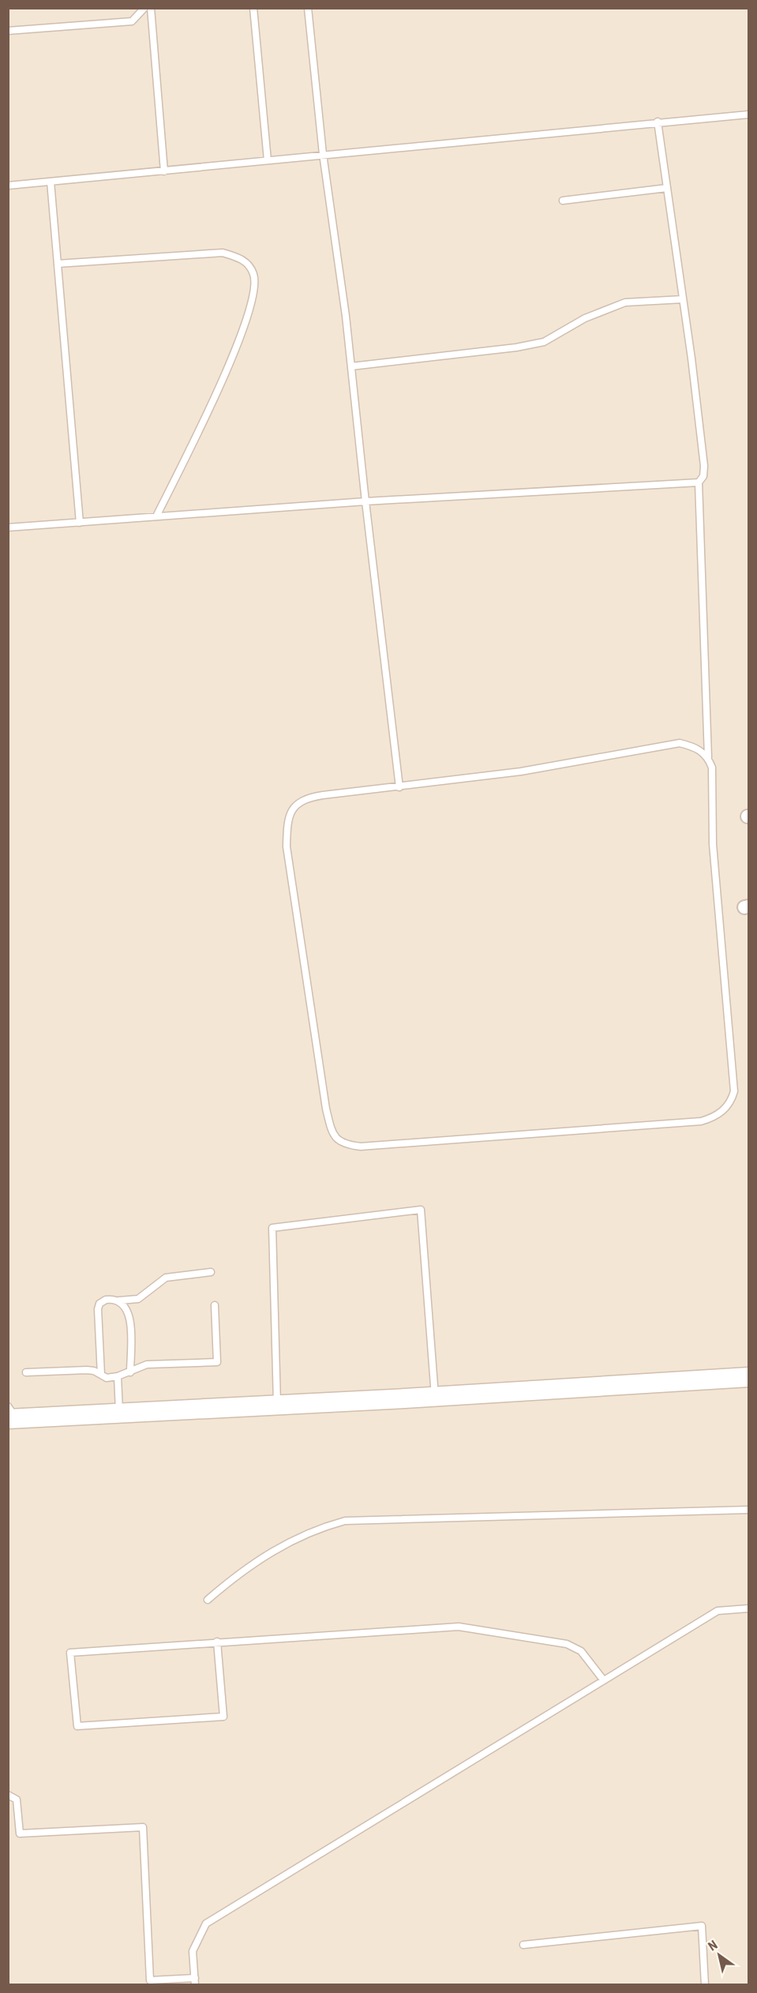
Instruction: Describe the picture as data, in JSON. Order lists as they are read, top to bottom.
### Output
{
  "north": "top left"
}
